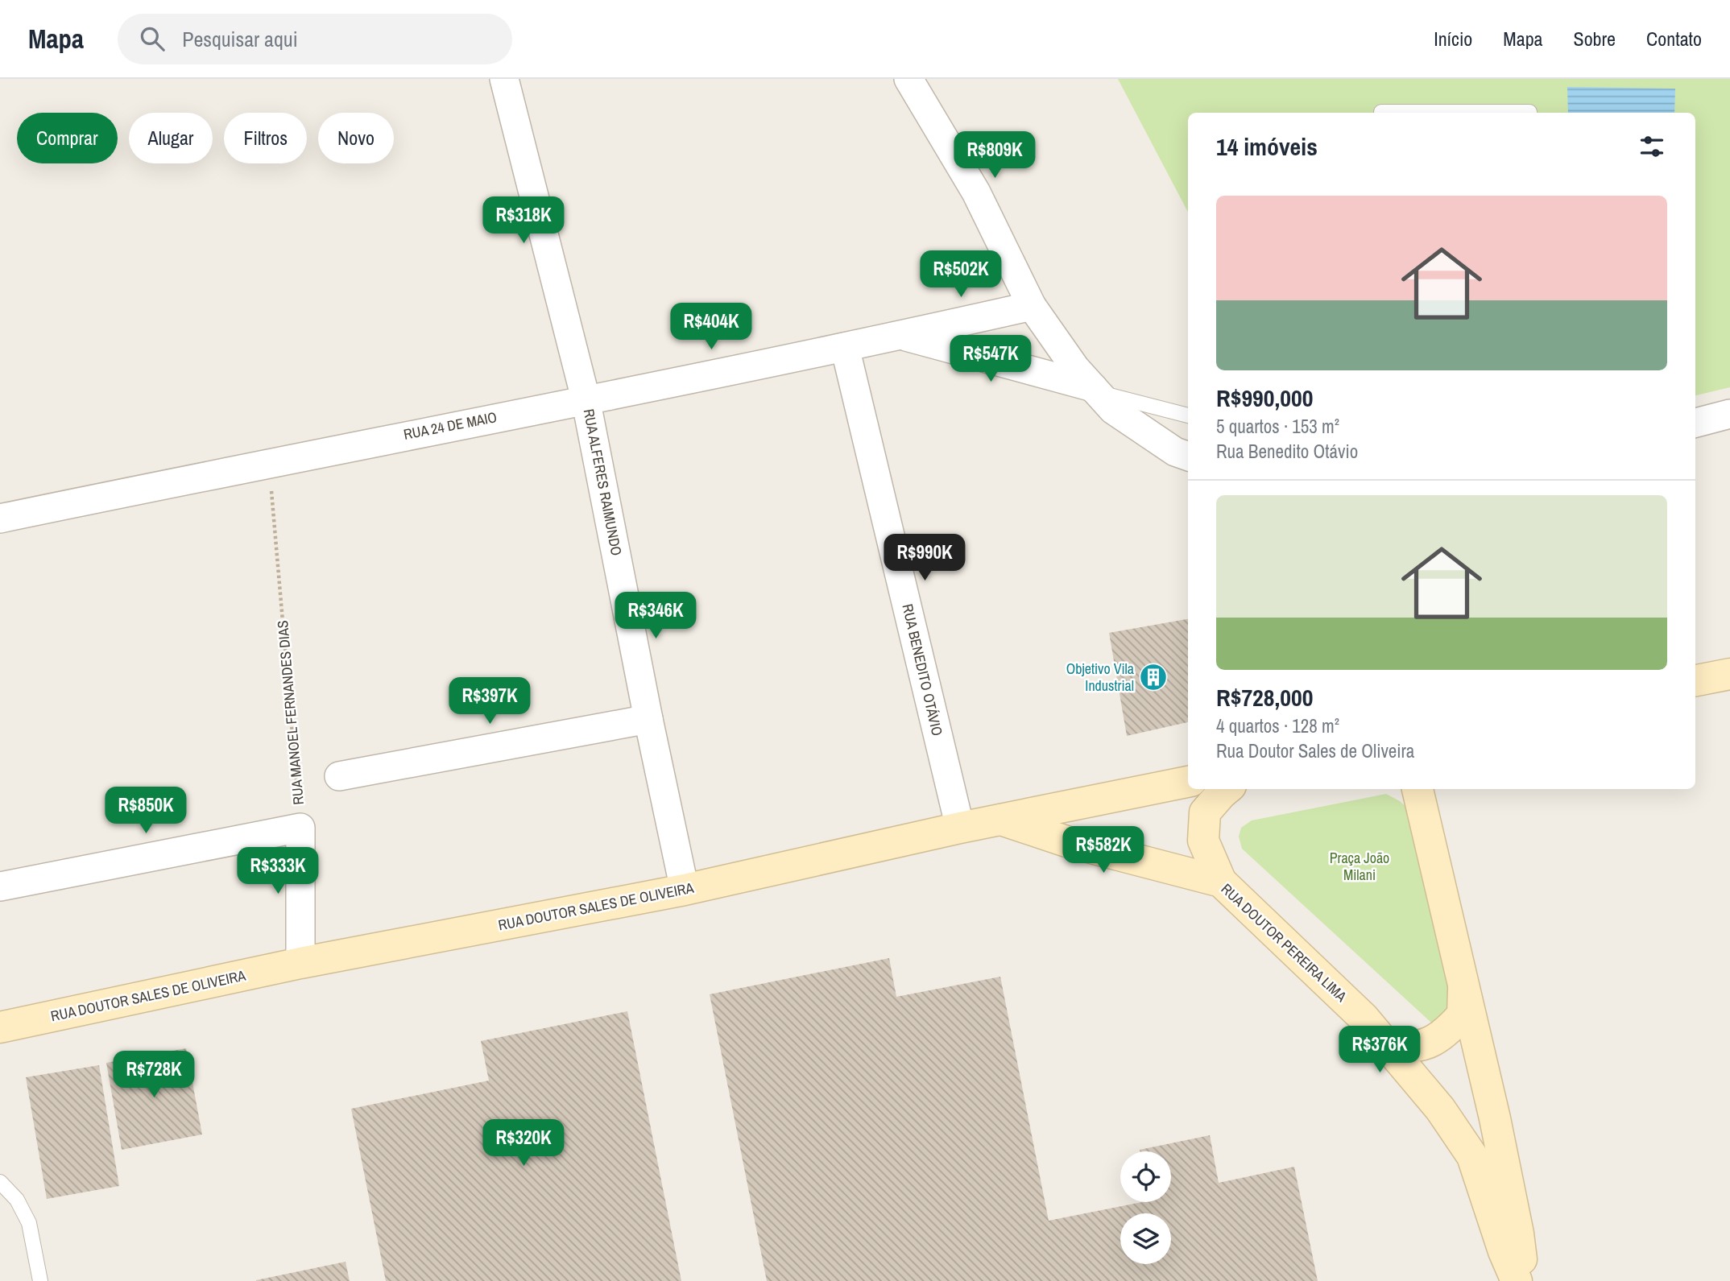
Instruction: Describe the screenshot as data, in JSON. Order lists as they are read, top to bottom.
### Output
{
  "streets": {
    "main road": ["RUA DOUTOR SALES DE OLIVEIRA", "RUA DOUTOR PEREIRA LIMA"],
    "street": ["RUA 24 DE MAIO", "RUA ALFERES RAIMUNDO", "RUA BENEDITO OTÁVIO"],
    "path": ["RUA MANOEL FERNANDES DIAS"]
  },
  "crossings": [
    ["RUA 24 DE MAIO", "RUA ALFERES RAIMUNDO"],
    ["RUA 24 DE MAIO", "RUA BENEDITO OTÁVIO"],
    ["RUA 24 DE MAIO", "RUA MANOEL FERNANDES DIAS"],
    ["RUA ALFERES RAIMUNDO", "RUA DOUTOR SALES DE OLIVEIRA"],
    ["RUA BENEDITO OTÁVIO", "RUA DOUTOR SALES DE OLIVEIRA"],
    ["RUA DOUTOR SALES DE OLIVEIRA", "RUA DOUTOR PEREIRA LIMA"]
  ],
  "parks": ["Praça João Milani"],
  "places": {
    "building": ["Objetivo Vila Industrial"]
  },
  "page": {
    "header": "Mapa",
    "search": "Pesquisar aqui",
    "nav": [
      "Início",
      "Mapa",
      "Sobre",
      "Contato"
    ],
    "chip": [
      "Comprar",
      "Alugar",
      "Filtros",
      "Novo"
    ],
    "heading": "14 imóveis",
    "price": [
      "R$809K",
      "R$318K",
      "R$502K",
      "R$404K",
      "R$547K",
      "R$990K",
      "R$346K",
      "R$397K",
      "R$850K",
      "R$582K",
      "R$333K",
      "R$376K",
      "R$728K",
      "R$320K"
    ],
    "list": [
      {
        "name": "R$990,000",
        "note": "5 quartos · 153 m² · Rua Benedito Otávio"
      },
      {
        "name": "R$728,000",
        "note": "4 quartos · 128 m² · Rua Doutor Sales de Oliveira"
      }
    ]
  }
}
